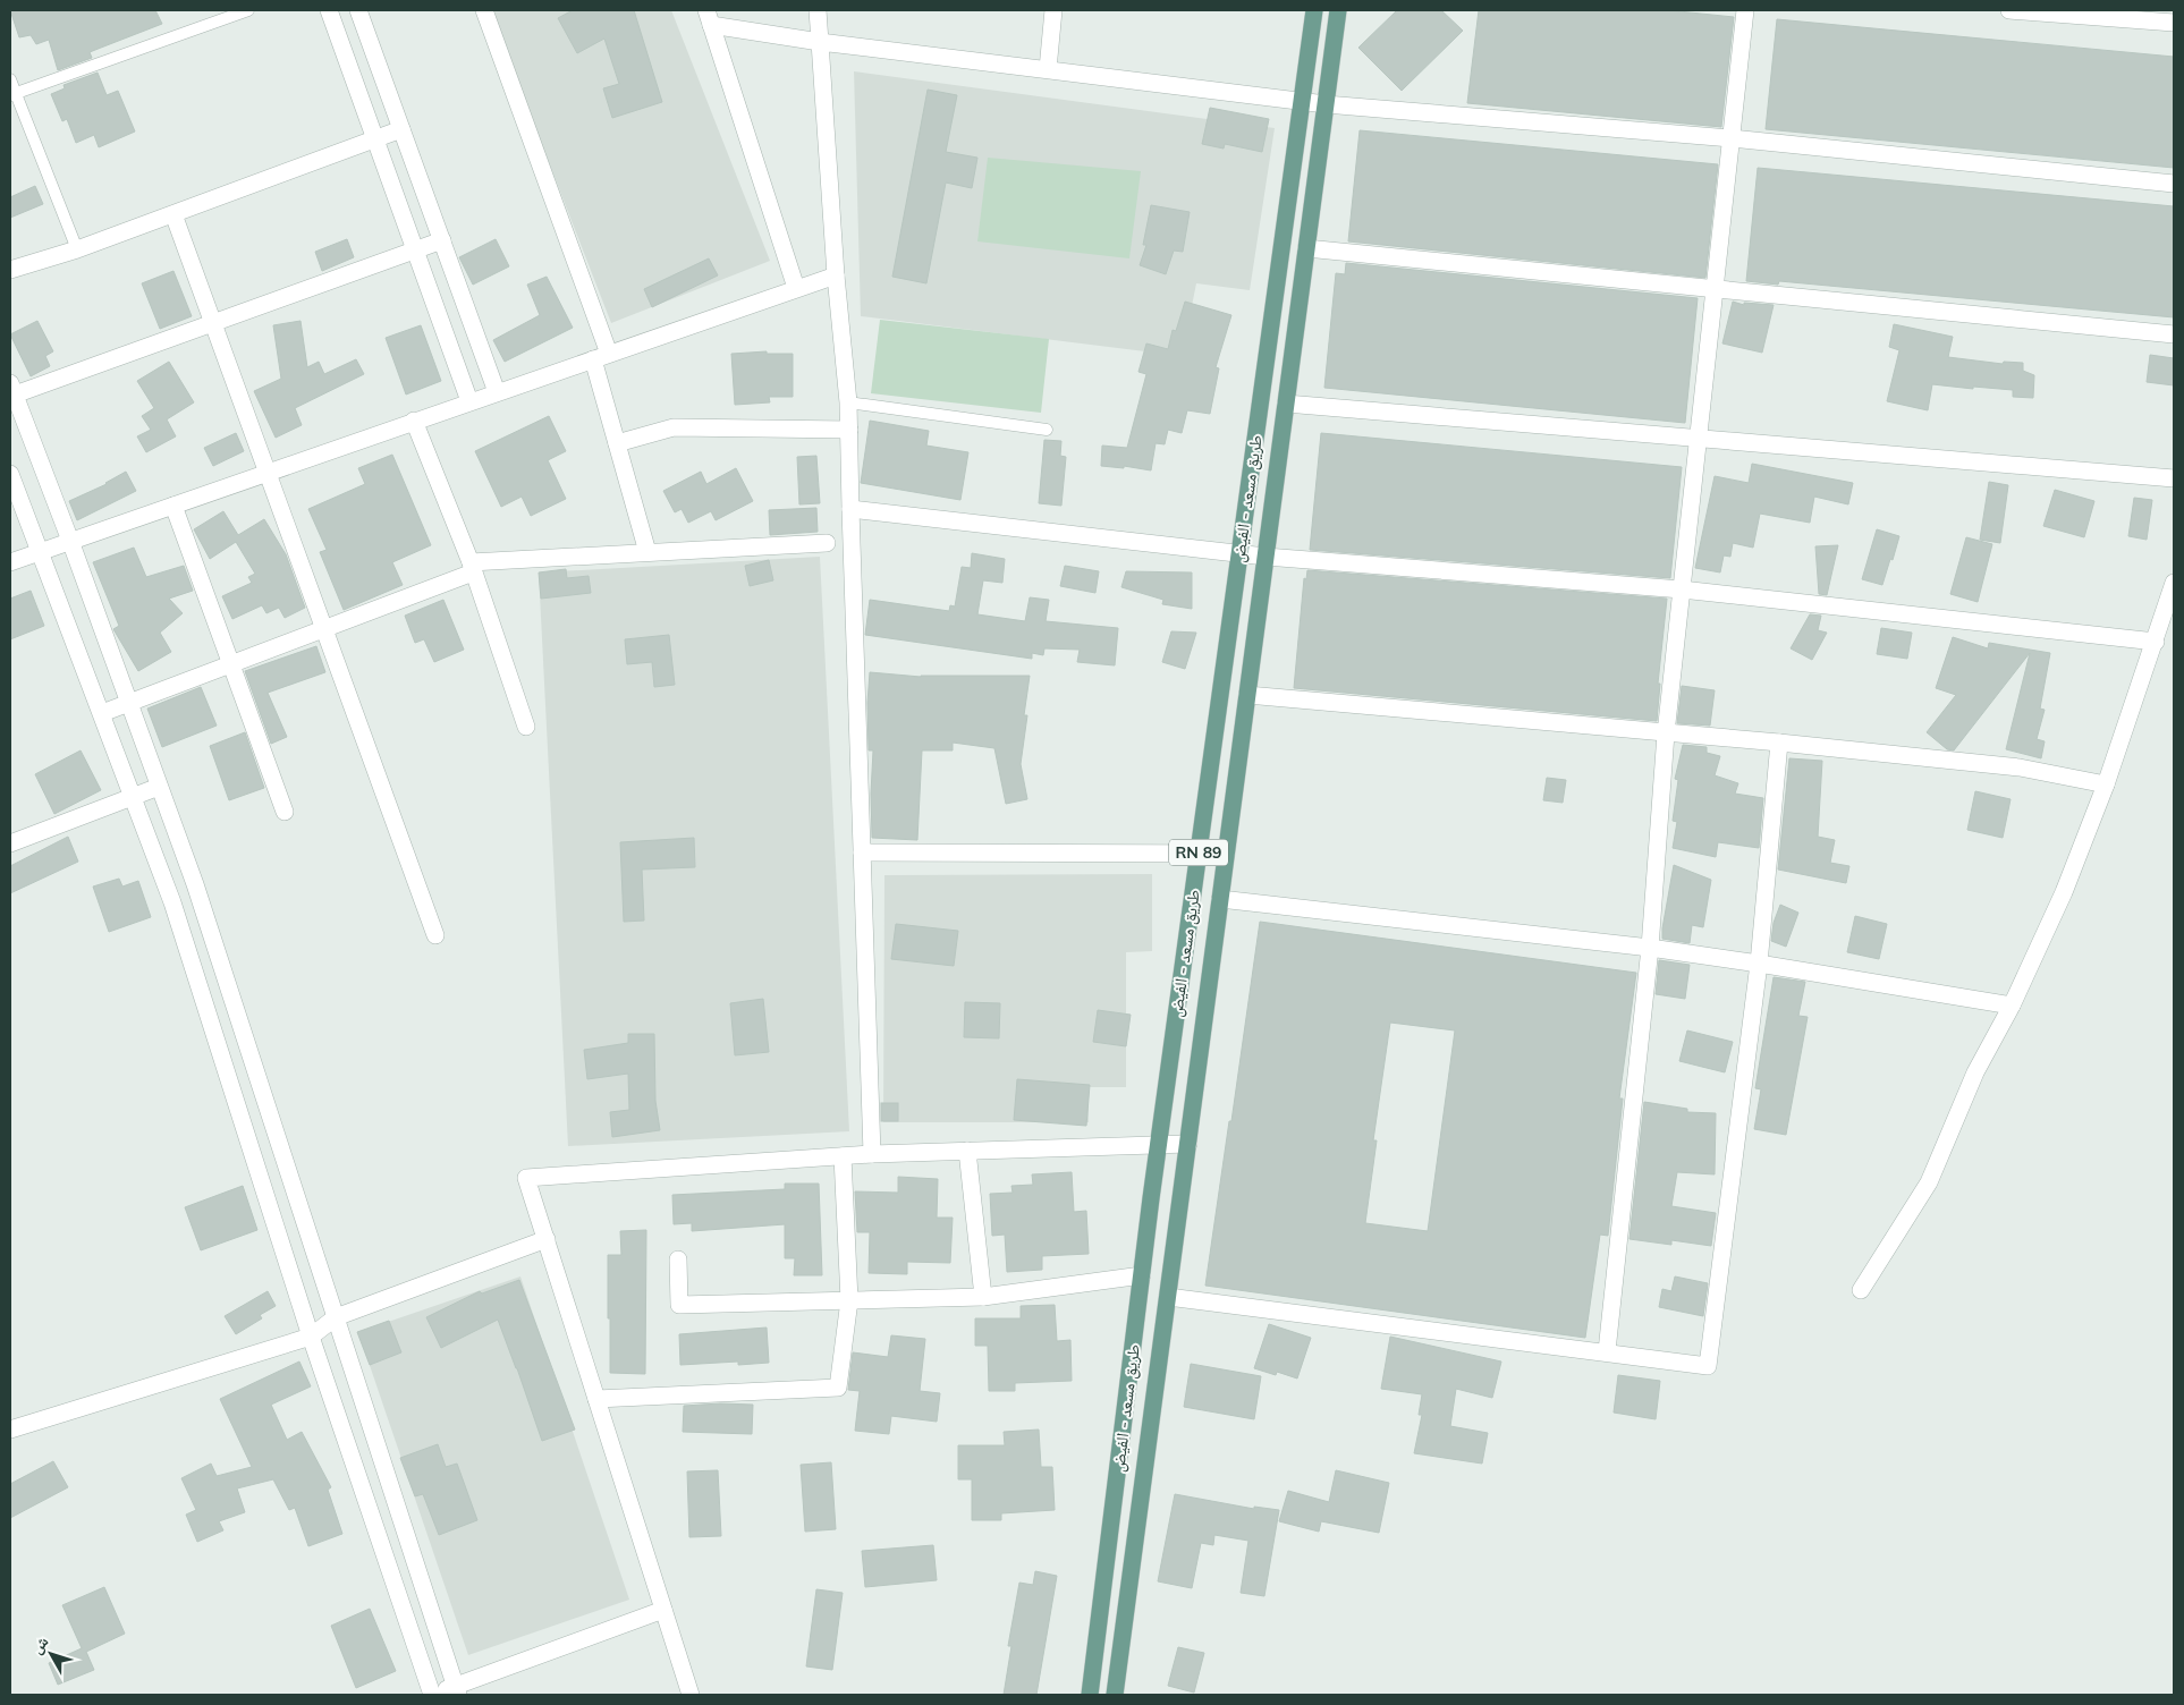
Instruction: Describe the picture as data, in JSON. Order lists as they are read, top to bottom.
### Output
{
  "streets": {
    "main road": ["طريق مسعد - الفيض", "RN 89"]
  },
  "north": "top left"
}
